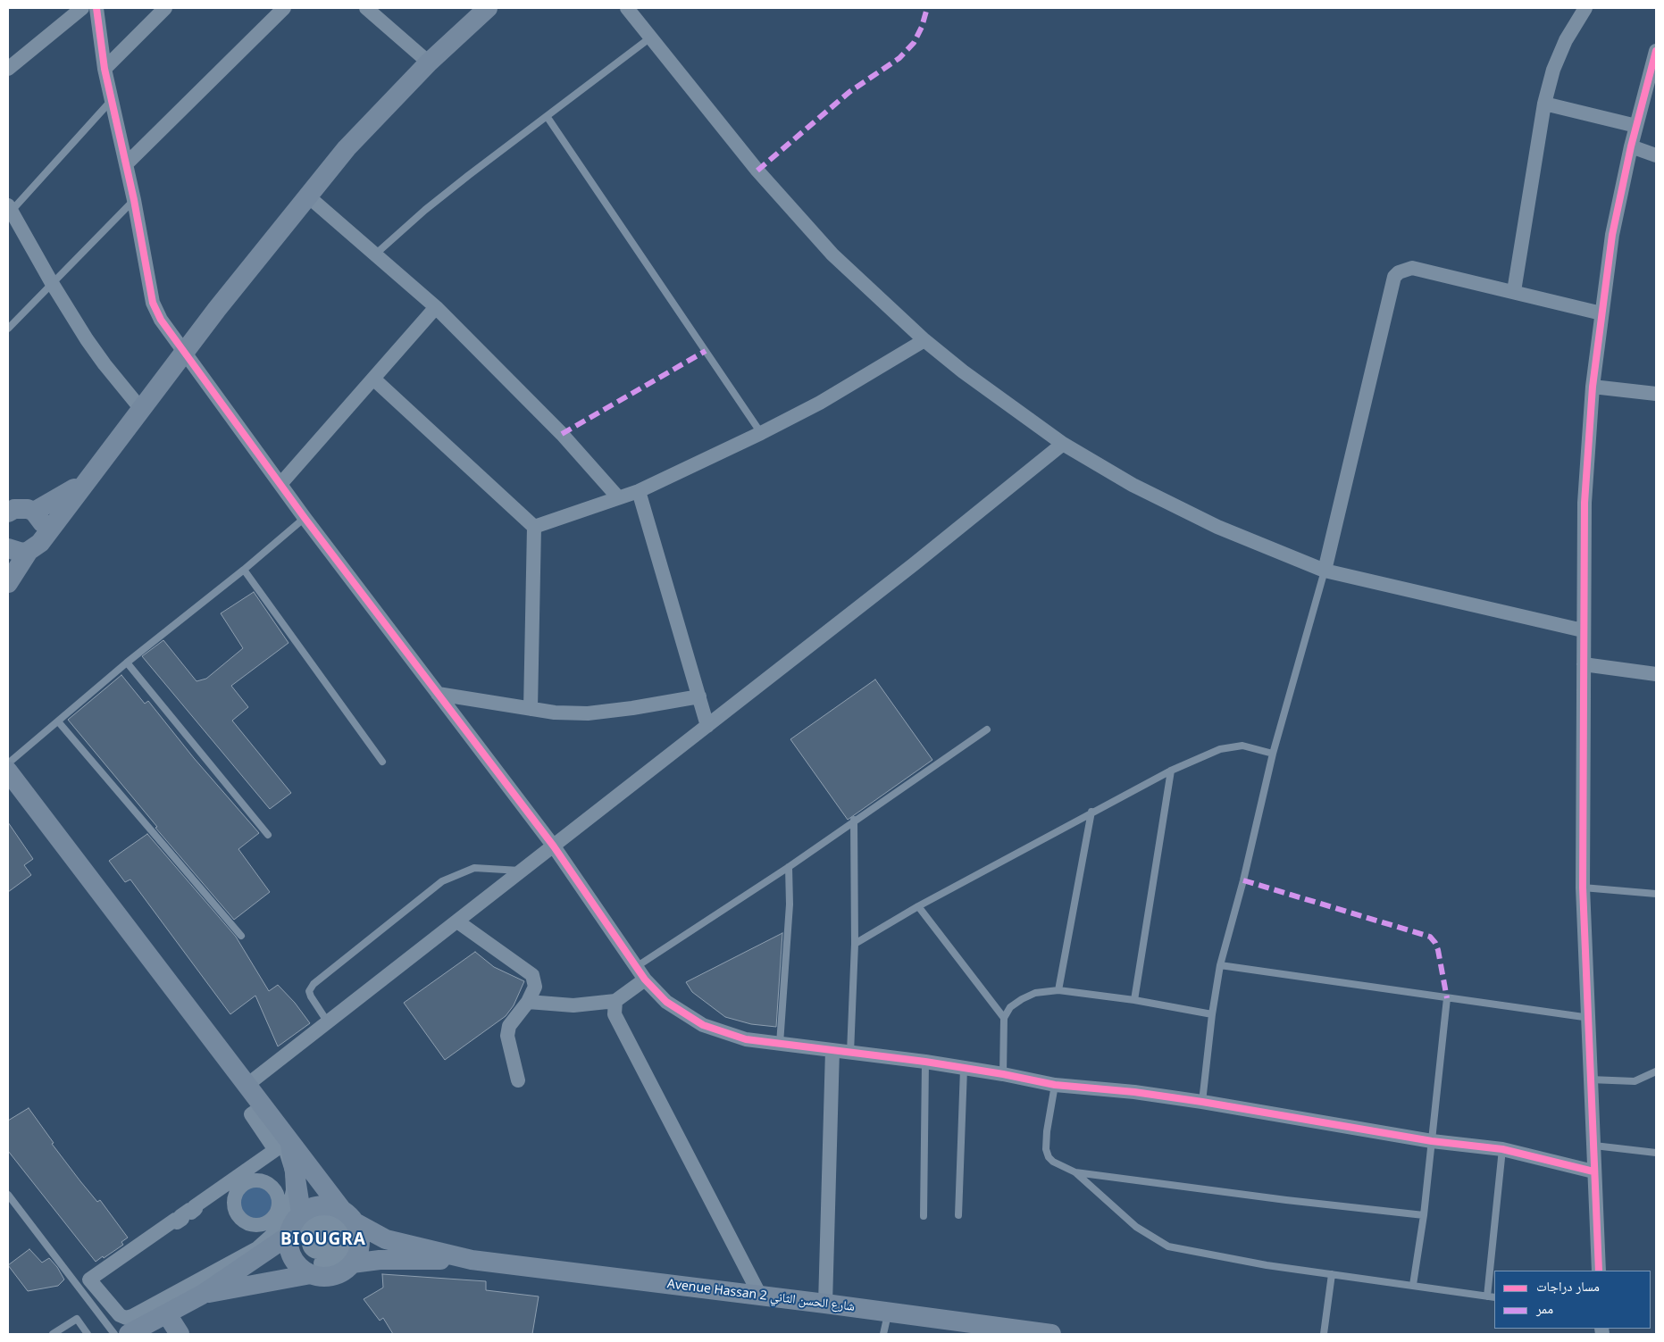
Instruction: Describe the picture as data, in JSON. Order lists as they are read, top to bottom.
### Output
{
  "streets": {
    "street": ["Avenue Hassan 2 شارع الحسن الثاني"]
  },
  "districts": ["BIOUGRA"],
  "legend": ["مسار دراجات", "ممر"]
}
